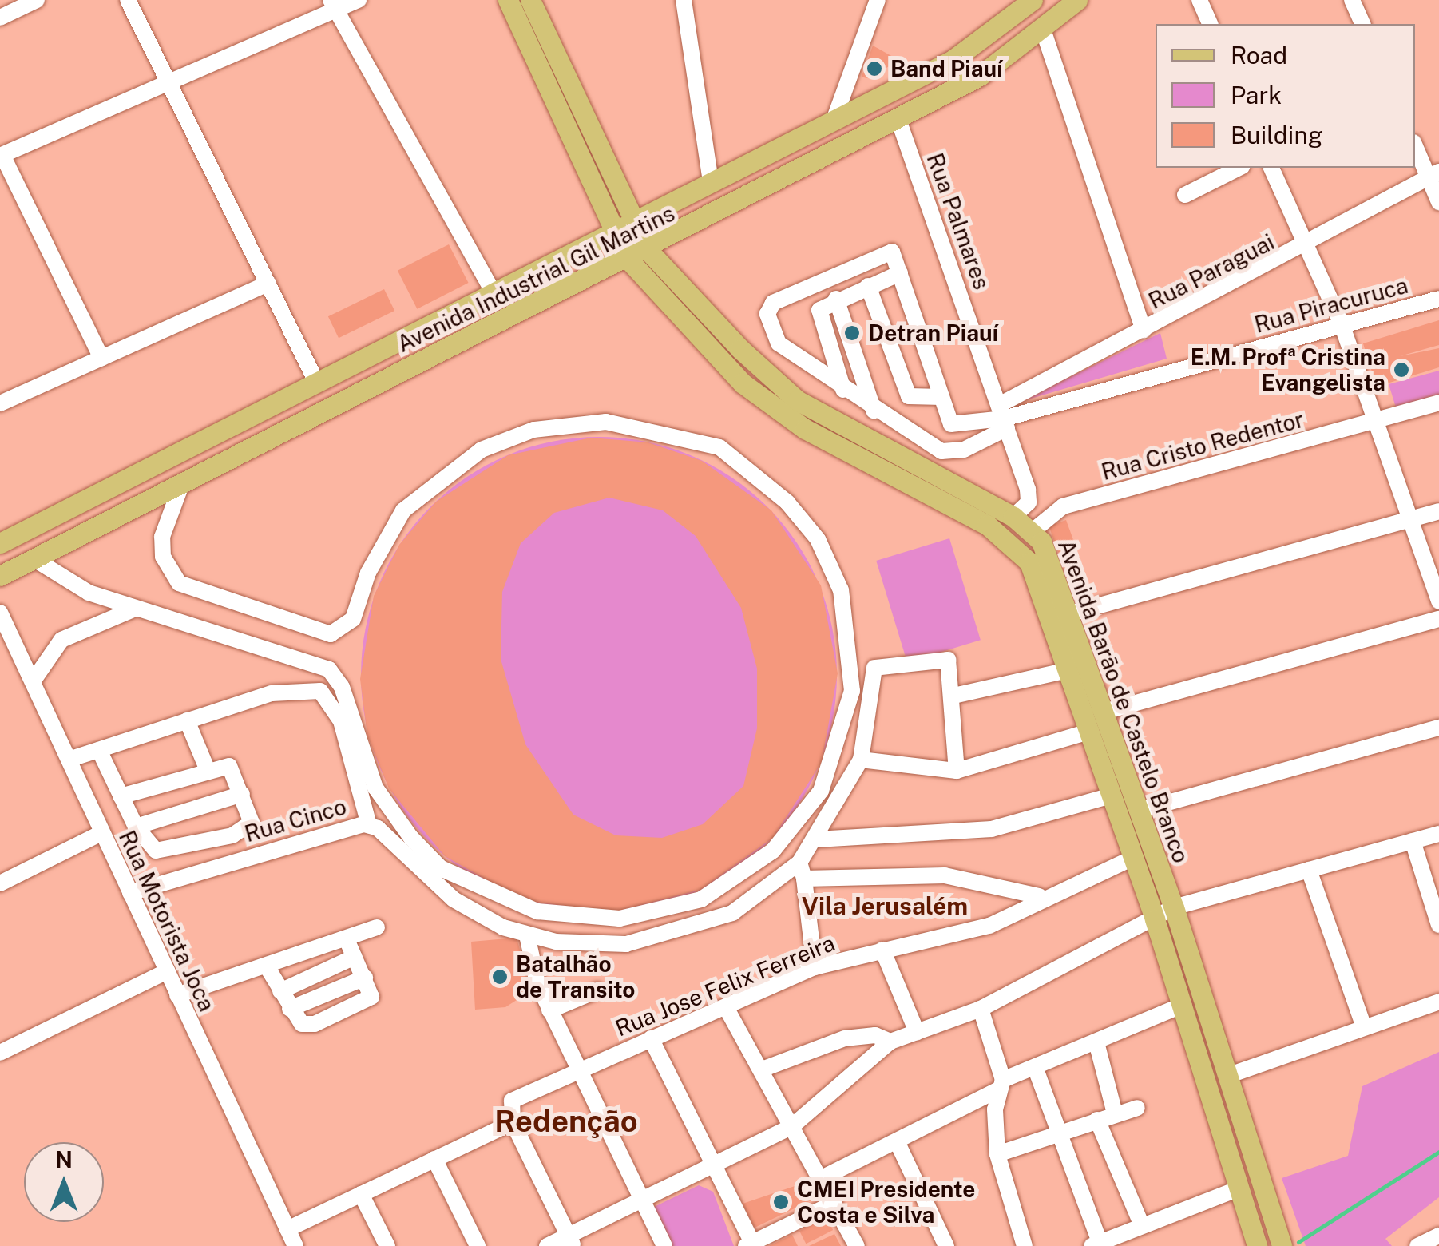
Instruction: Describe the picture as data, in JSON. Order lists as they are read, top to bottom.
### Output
{
  "streets": {
    "main road": ["Avenida Industrial Gil Martins", "Avenida Barão de Castelo Branco"],
    "street": [
      "Rua Palmares",
      "Rua Paraguai",
      "Rua Piracuruca",
      "Rua Cristo Redentor",
      "Rua Cinco",
      "Rua Motorista Joca",
      "Rua Jose Felix Ferreira"
    ]
  },
  "crossings": [
    ["Rua Palmares", "Rua Paraguai"],
    ["Rua Palmares", "Avenida Industrial Gil Martins"],
    ["Rua Palmares", "Rua Piracuruca"],
    ["Rua Palmares", "Avenida Barão de Castelo Branco"],
    ["Rua Paraguai", "Rua Piracuruca"],
    ["Avenida Industrial Gil Martins", "Avenida Barão de Castelo Branco"],
    ["Rua Cristo Redentor", "Avenida Barão de Castelo Branco"],
    ["Avenida Barão de Castelo Branco", "Rua Jose Felix Ferreira"],
    ["Rua Cinco", "Rua Motorista Joca"]
  ],
  "districts": ["Vila Jerusalém", "Redenção"],
  "places": [
    "Band Piauí",
    "Detran Piauí",
    "E.M. Profª Cristina Evangelista",
    "Batalhão de Transito",
    "CMEI Presidente Costa e Silva"
  ],
  "legend": ["Road", "Park", "Building"],
  "north": "top"
}
